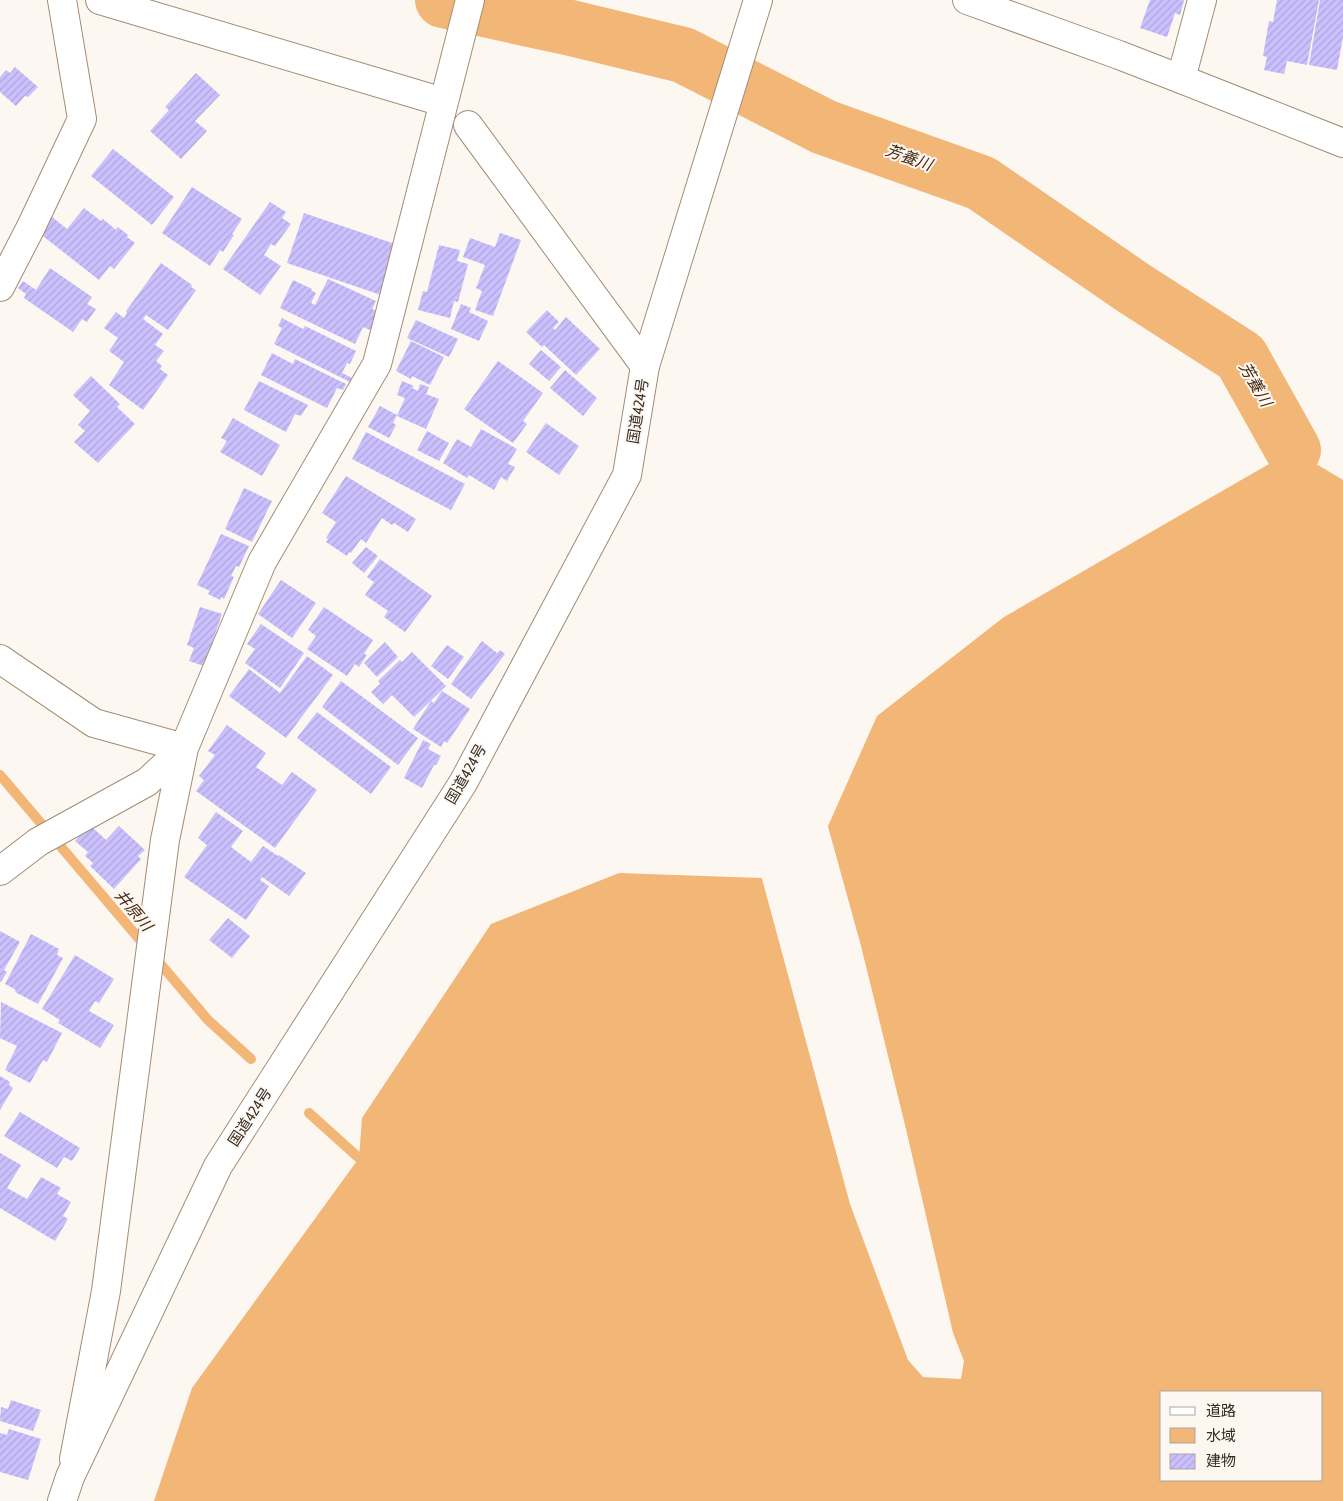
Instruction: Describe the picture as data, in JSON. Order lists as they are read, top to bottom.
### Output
{
  "streets": {
    "main road": ["国道424号"]
  },
  "water": ["芳養川", "井原川"],
  "legend": ["道路", "水域", "建物"]
}
